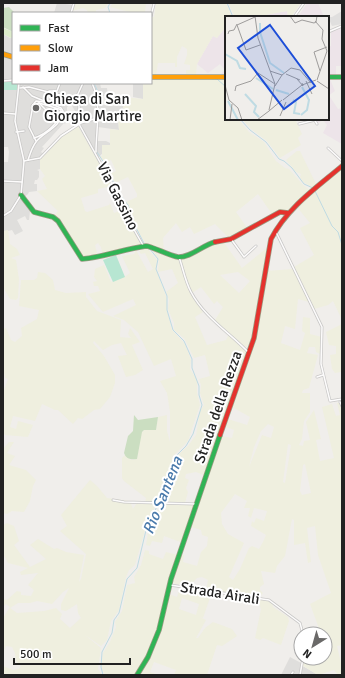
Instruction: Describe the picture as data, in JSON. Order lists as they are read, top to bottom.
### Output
{
  "streets": {
    "main road": ["Strada della Rezza"],
    "street": ["Via Gassino", "Strada Airali"]
  },
  "crossings": [
    ["Strada della Rezza", "Strada Airali"]
  ],
  "water": ["Rio Santena"],
  "places": ["Chiesa di San Giorgio Martire"],
  "legend": ["Fast", "Slow", "Jam"],
  "scale_bar": "500 m",
  "north": "bottom left"
}
